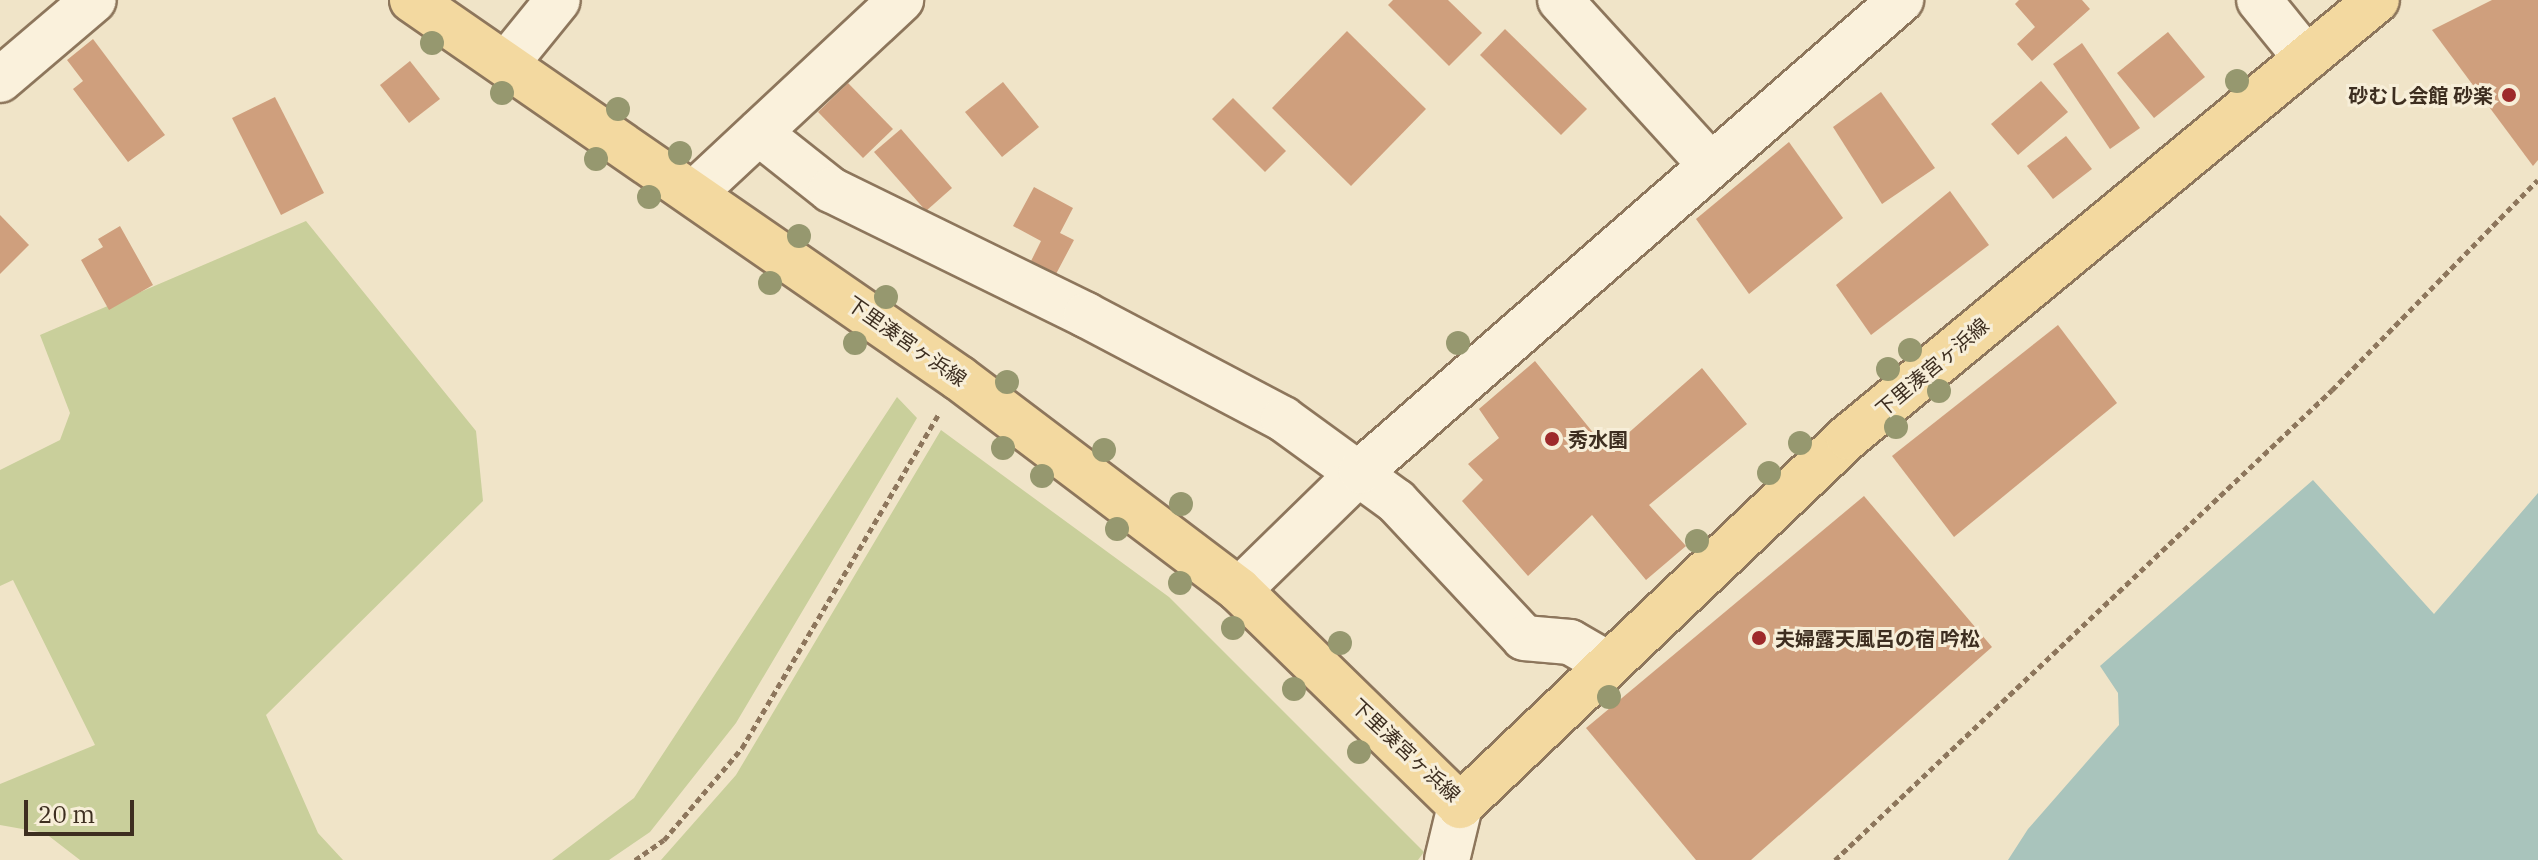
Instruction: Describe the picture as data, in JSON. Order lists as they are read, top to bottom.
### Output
{
  "streets": {
    "main road": ["下里湊宮ヶ浜線"]
  },
  "places": ["砂むし会館 砂楽", "秀水園", "夫婦露天風呂の宿 吟松"],
  "scale_bar": "20 m"
}
